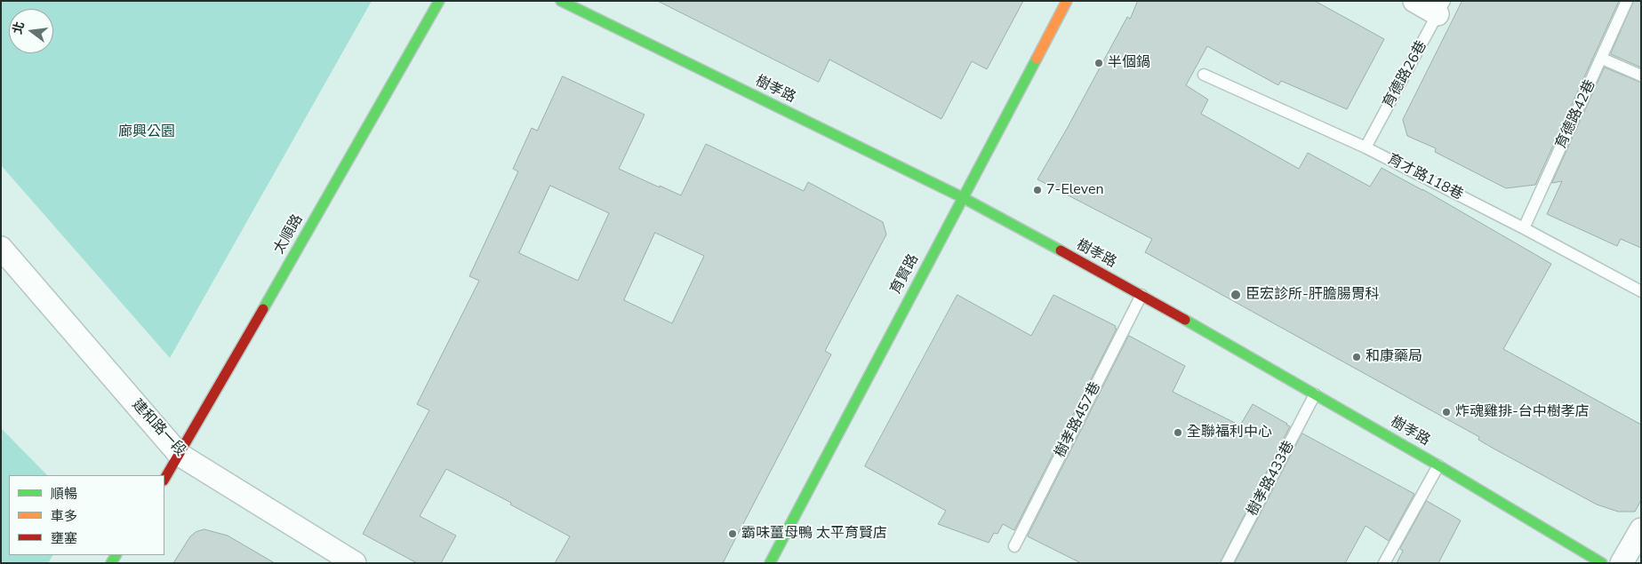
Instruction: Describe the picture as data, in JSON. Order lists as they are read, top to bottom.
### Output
{
  "streets": {
    "street": [
      "樹孝路",
      "太順路",
      "育賢路",
      "建和路一段"
    ],
    "lane": [
      "育德路26巷",
      "育德路42巷",
      "育才路118巷",
      "樹孝路457巷",
      "樹孝路433巷"
    ]
  },
  "crossings": [
    ["育德路26巷", "育才路118巷"],
    ["樹孝路", "育賢路"],
    ["樹孝路", "樹孝路457巷"],
    ["樹孝路", "樹孝路433巷"],
    ["育德路42巷", "育才路118巷"],
    ["太順路", "建和路一段"]
  ],
  "parks": ["廊興公園"],
  "places": [
    "半個鍋",
    "7-Eleven",
    "臣宏診所-肝膽腸胃科",
    "和康藥局",
    "炸魂雞排-台中樹孝店",
    "全聯福利中心",
    "霸味薑母鴨 太平育賢店"
  ],
  "legend": ["順暢", "車多", "壅塞"],
  "north": "left"
}
